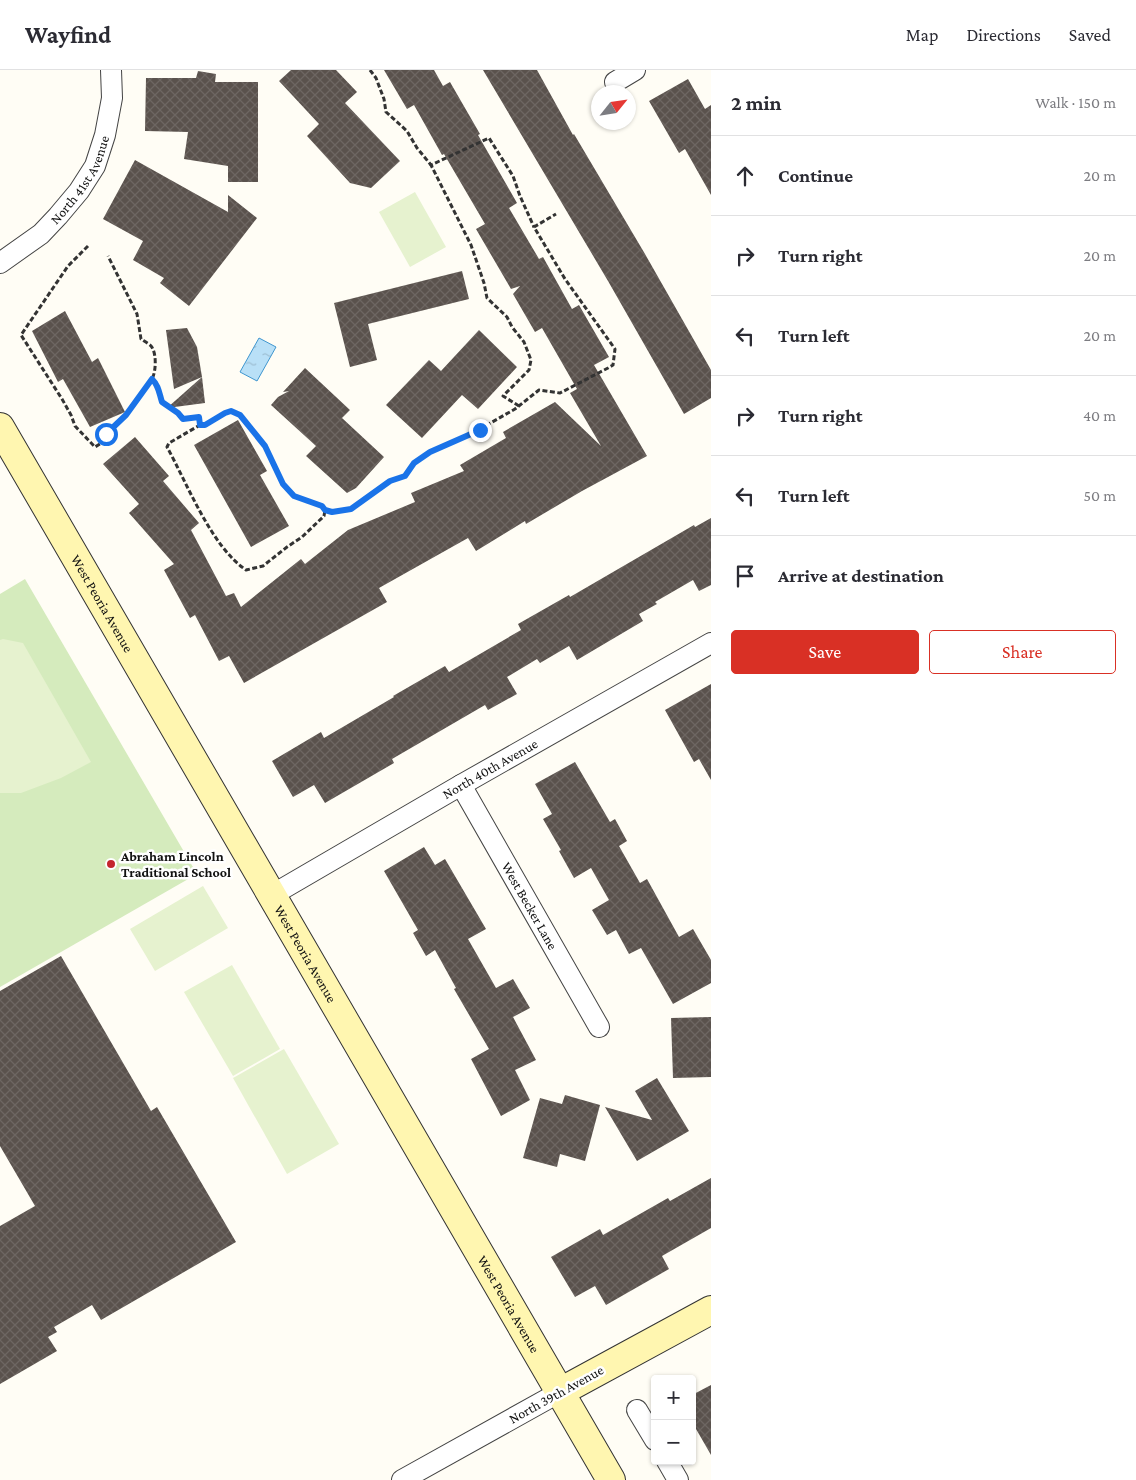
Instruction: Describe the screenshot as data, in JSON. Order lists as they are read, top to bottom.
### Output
{
  "streets": {
    "main road": ["West Peoria Avenue", "North 39th Avenue"],
    "street": ["North 41st Avenue", "North 40th Avenue", "West Becker Lane"]
  },
  "crossings": [
    ["West Peoria Avenue", "North 40th Avenue"],
    ["West Peoria Avenue", "North 39th Avenue"],
    ["North 40th Avenue", "West Becker Lane"]
  ],
  "places": ["Abraham Lincoln Traditional School"],
  "north": "top right",
  "page": {
    "header": "Wayfind",
    "nav": ["Map", "Directions", "Saved"],
    "heading": ["2 min", "Walk · 150 m"],
    "list": [
      ["Continue", "20 m"],
      ["Turn right", "20 m"],
      ["Turn left", "20 m"],
      ["Turn right", "40 m"],
      ["Turn left", "50 m"],
      "Arrive at destination"
    ],
    "buttons": ["Save", "Share"],
    "map_buttons": ["+", "−"]
  }
}
